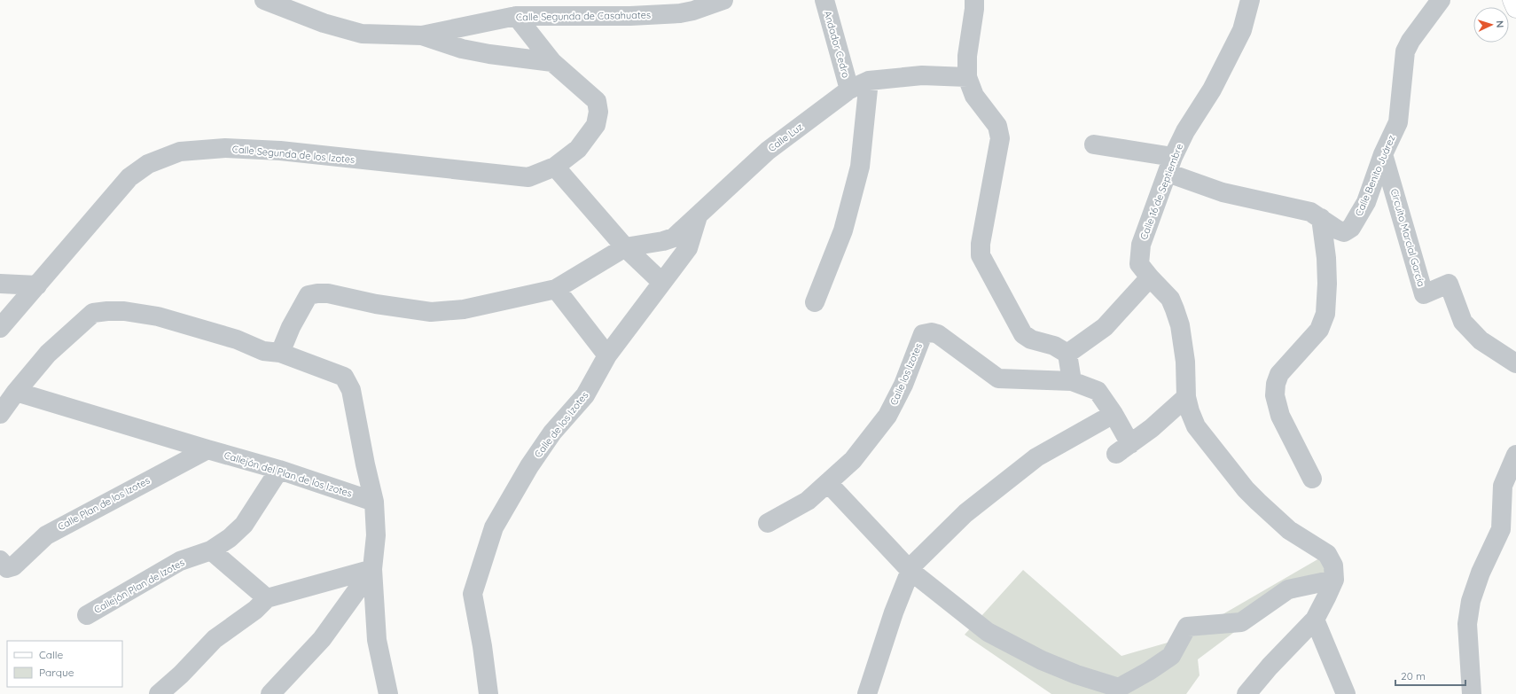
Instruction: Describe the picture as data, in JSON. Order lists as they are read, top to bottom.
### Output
{
  "streets": {
    "street": [
      "Calle Segunda de Casahuates",
      "Andador Cedro",
      "Calle Luz",
      "Calle Segunda de los Izotes",
      "Calle Benito Juárez",
      "Calle 16 de Septiembre",
      "Circuito Marcial García",
      "Calle los Izotes",
      "Calle de los Izotes",
      "Callejón del Plan de los Izotes",
      "Calle Plan de los Izotes",
      "Callejón Plan de Izotes"
    ]
  },
  "crossings": [
    ["Calle Segunda de Casahuates", "Calle Segunda de los Izotes"],
    ["Andador Cedro", "Calle Luz"],
    ["Calle Luz", "Calle de los Izotes"],
    ["Calle Benito Juárez", "Calle 16 de Septiembre"],
    ["Calle Benito Juárez", "Circuito Marcial García"],
    ["Callejón del Plan de los Izotes", "Calle Plan de los Izotes"],
    ["Callejón del Plan de los Izotes", "Callejón Plan de Izotes"]
  ],
  "legend": ["Calle", "Parque"],
  "scale_bar": "20 m",
  "north": "right"
}
